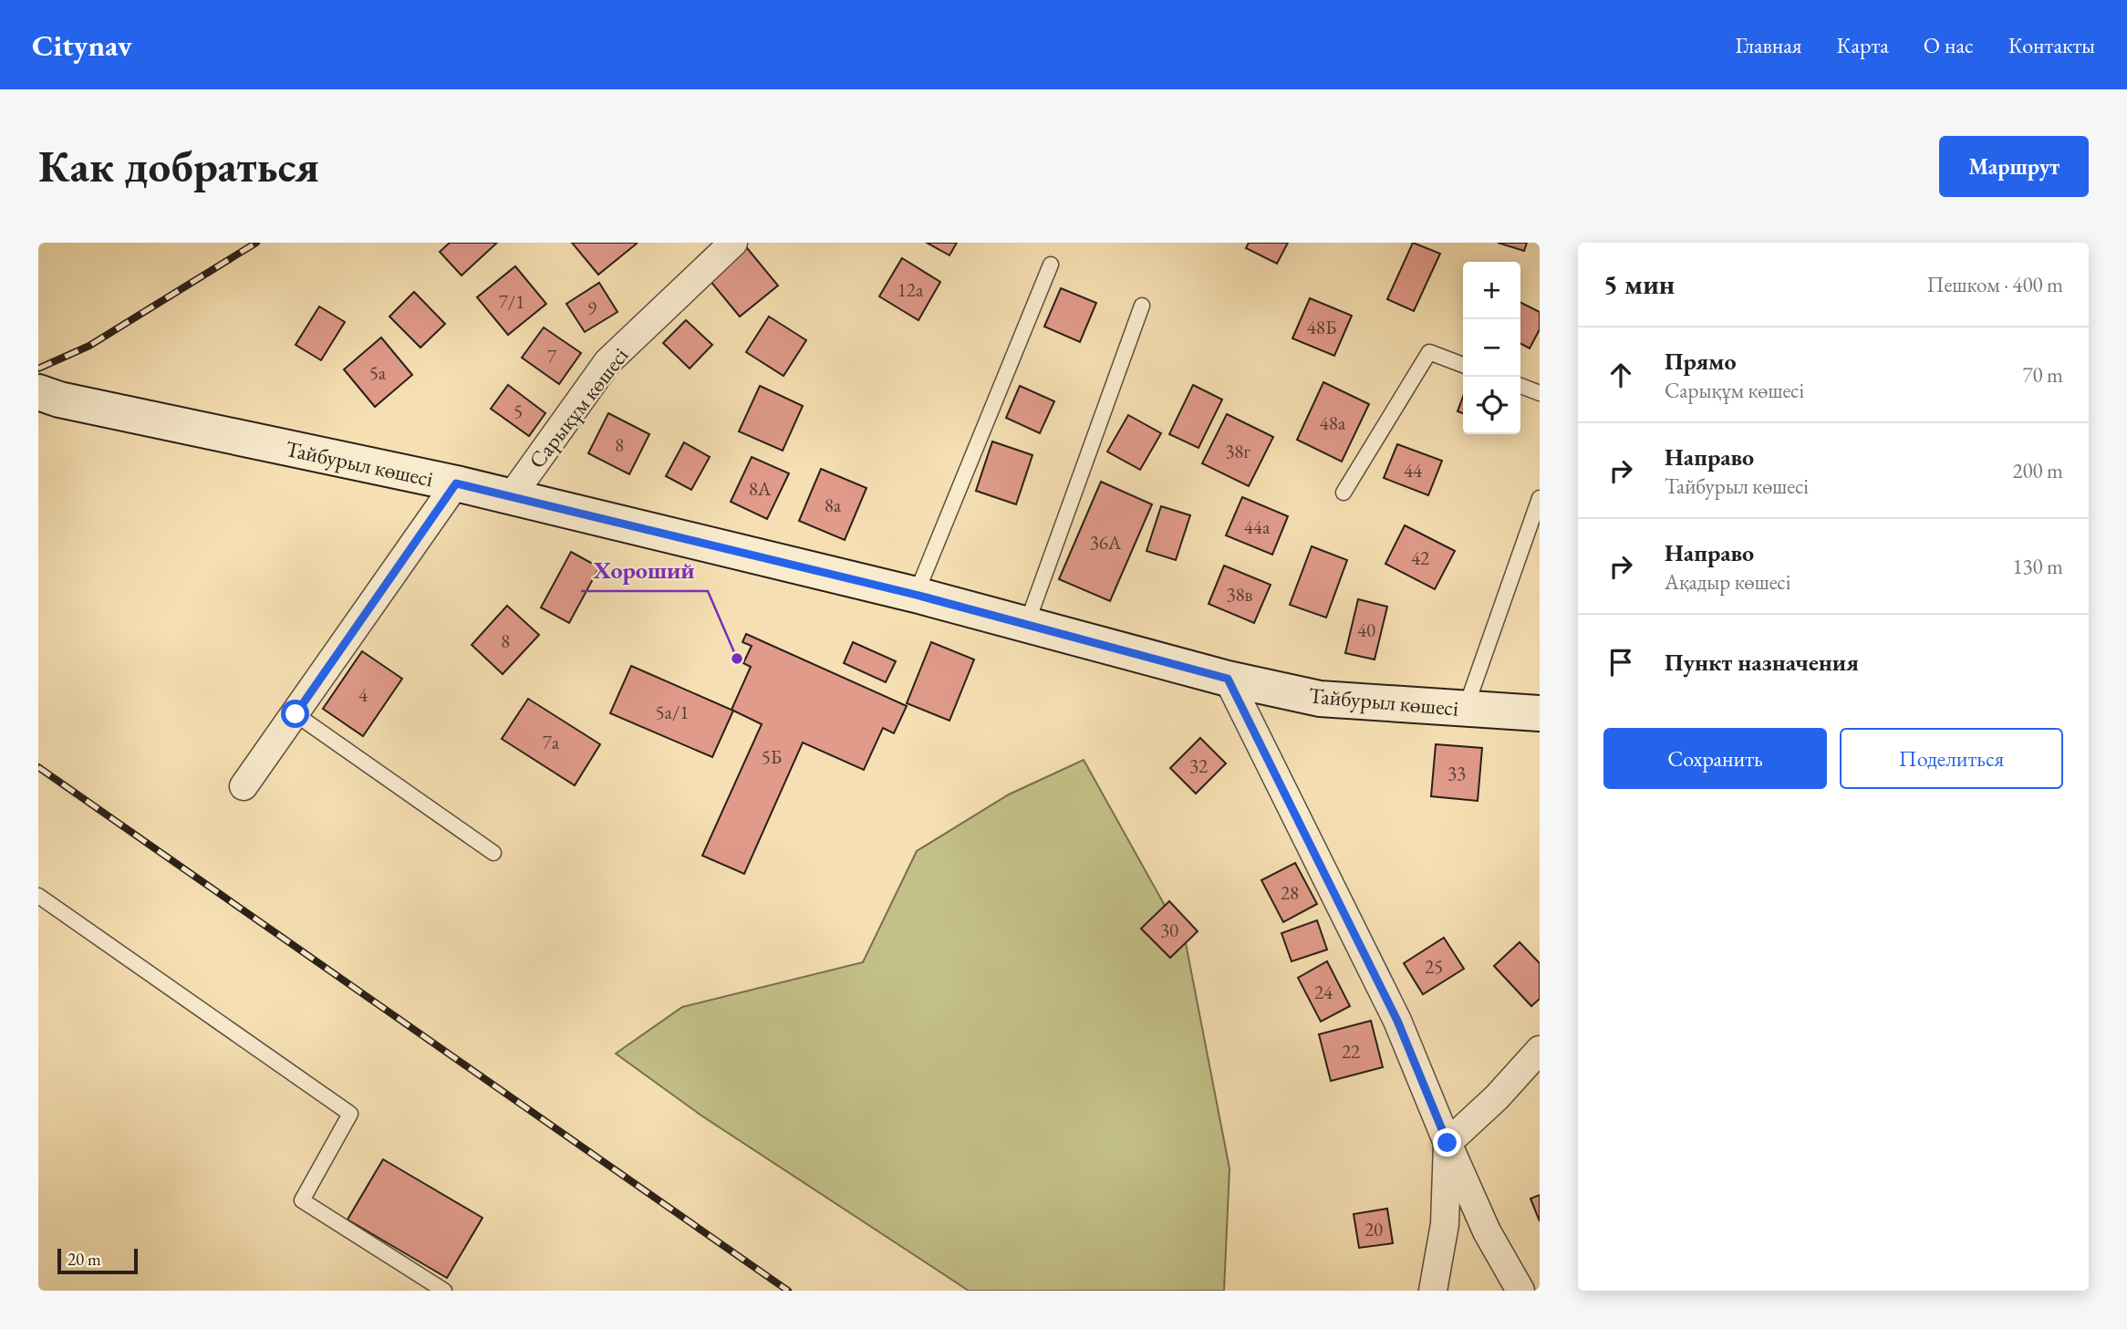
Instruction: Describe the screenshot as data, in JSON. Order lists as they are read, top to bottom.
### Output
{
  "streets": {
    "main road": ["Тайбурыл көшесі"],
    "street": ["Сарықұм көшесі"]
  },
  "crossings": [
    ["Сарықұм көшесі", "Тайбурыл көшесі"]
  ],
  "places": ["Хороший"],
  "house_numbers": [
    "12а",
    "7/1",
    "9",
    "48Б",
    "7",
    "5а",
    "5",
    "48а",
    "8",
    "38г",
    "44",
    "8А",
    "8а",
    "44а",
    "36А",
    "42",
    "38в",
    "40",
    "8",
    "4",
    "5а/1",
    "7а",
    "5Б",
    "32",
    "33",
    "28",
    "30",
    "25",
    "24",
    "22",
    "20"
  ],
  "scale_bar": "20 m",
  "page": {
    "header": "Citynav",
    "nav": [
      "Главная",
      "Карта",
      "О нас",
      "Контакты"
    ],
    "buttons": [
      "Маршрут",
      ["Сохранить", "Поделиться"]
    ],
    "title": "Как добраться",
    "heading": ["5 мин", "Пешком · 400 m"],
    "map_buttons": ["+", "−"],
    "list": [
      ["Прямо", "Сарықұм көшесі", "70 m"],
      ["Направо", "Тайбурыл көшесі", "200 m"],
      ["Направо", "Ақадыр көшесі", "130 m"],
      "Пункт назначения"
    ],
    "scale": "20 m"
  }
}
